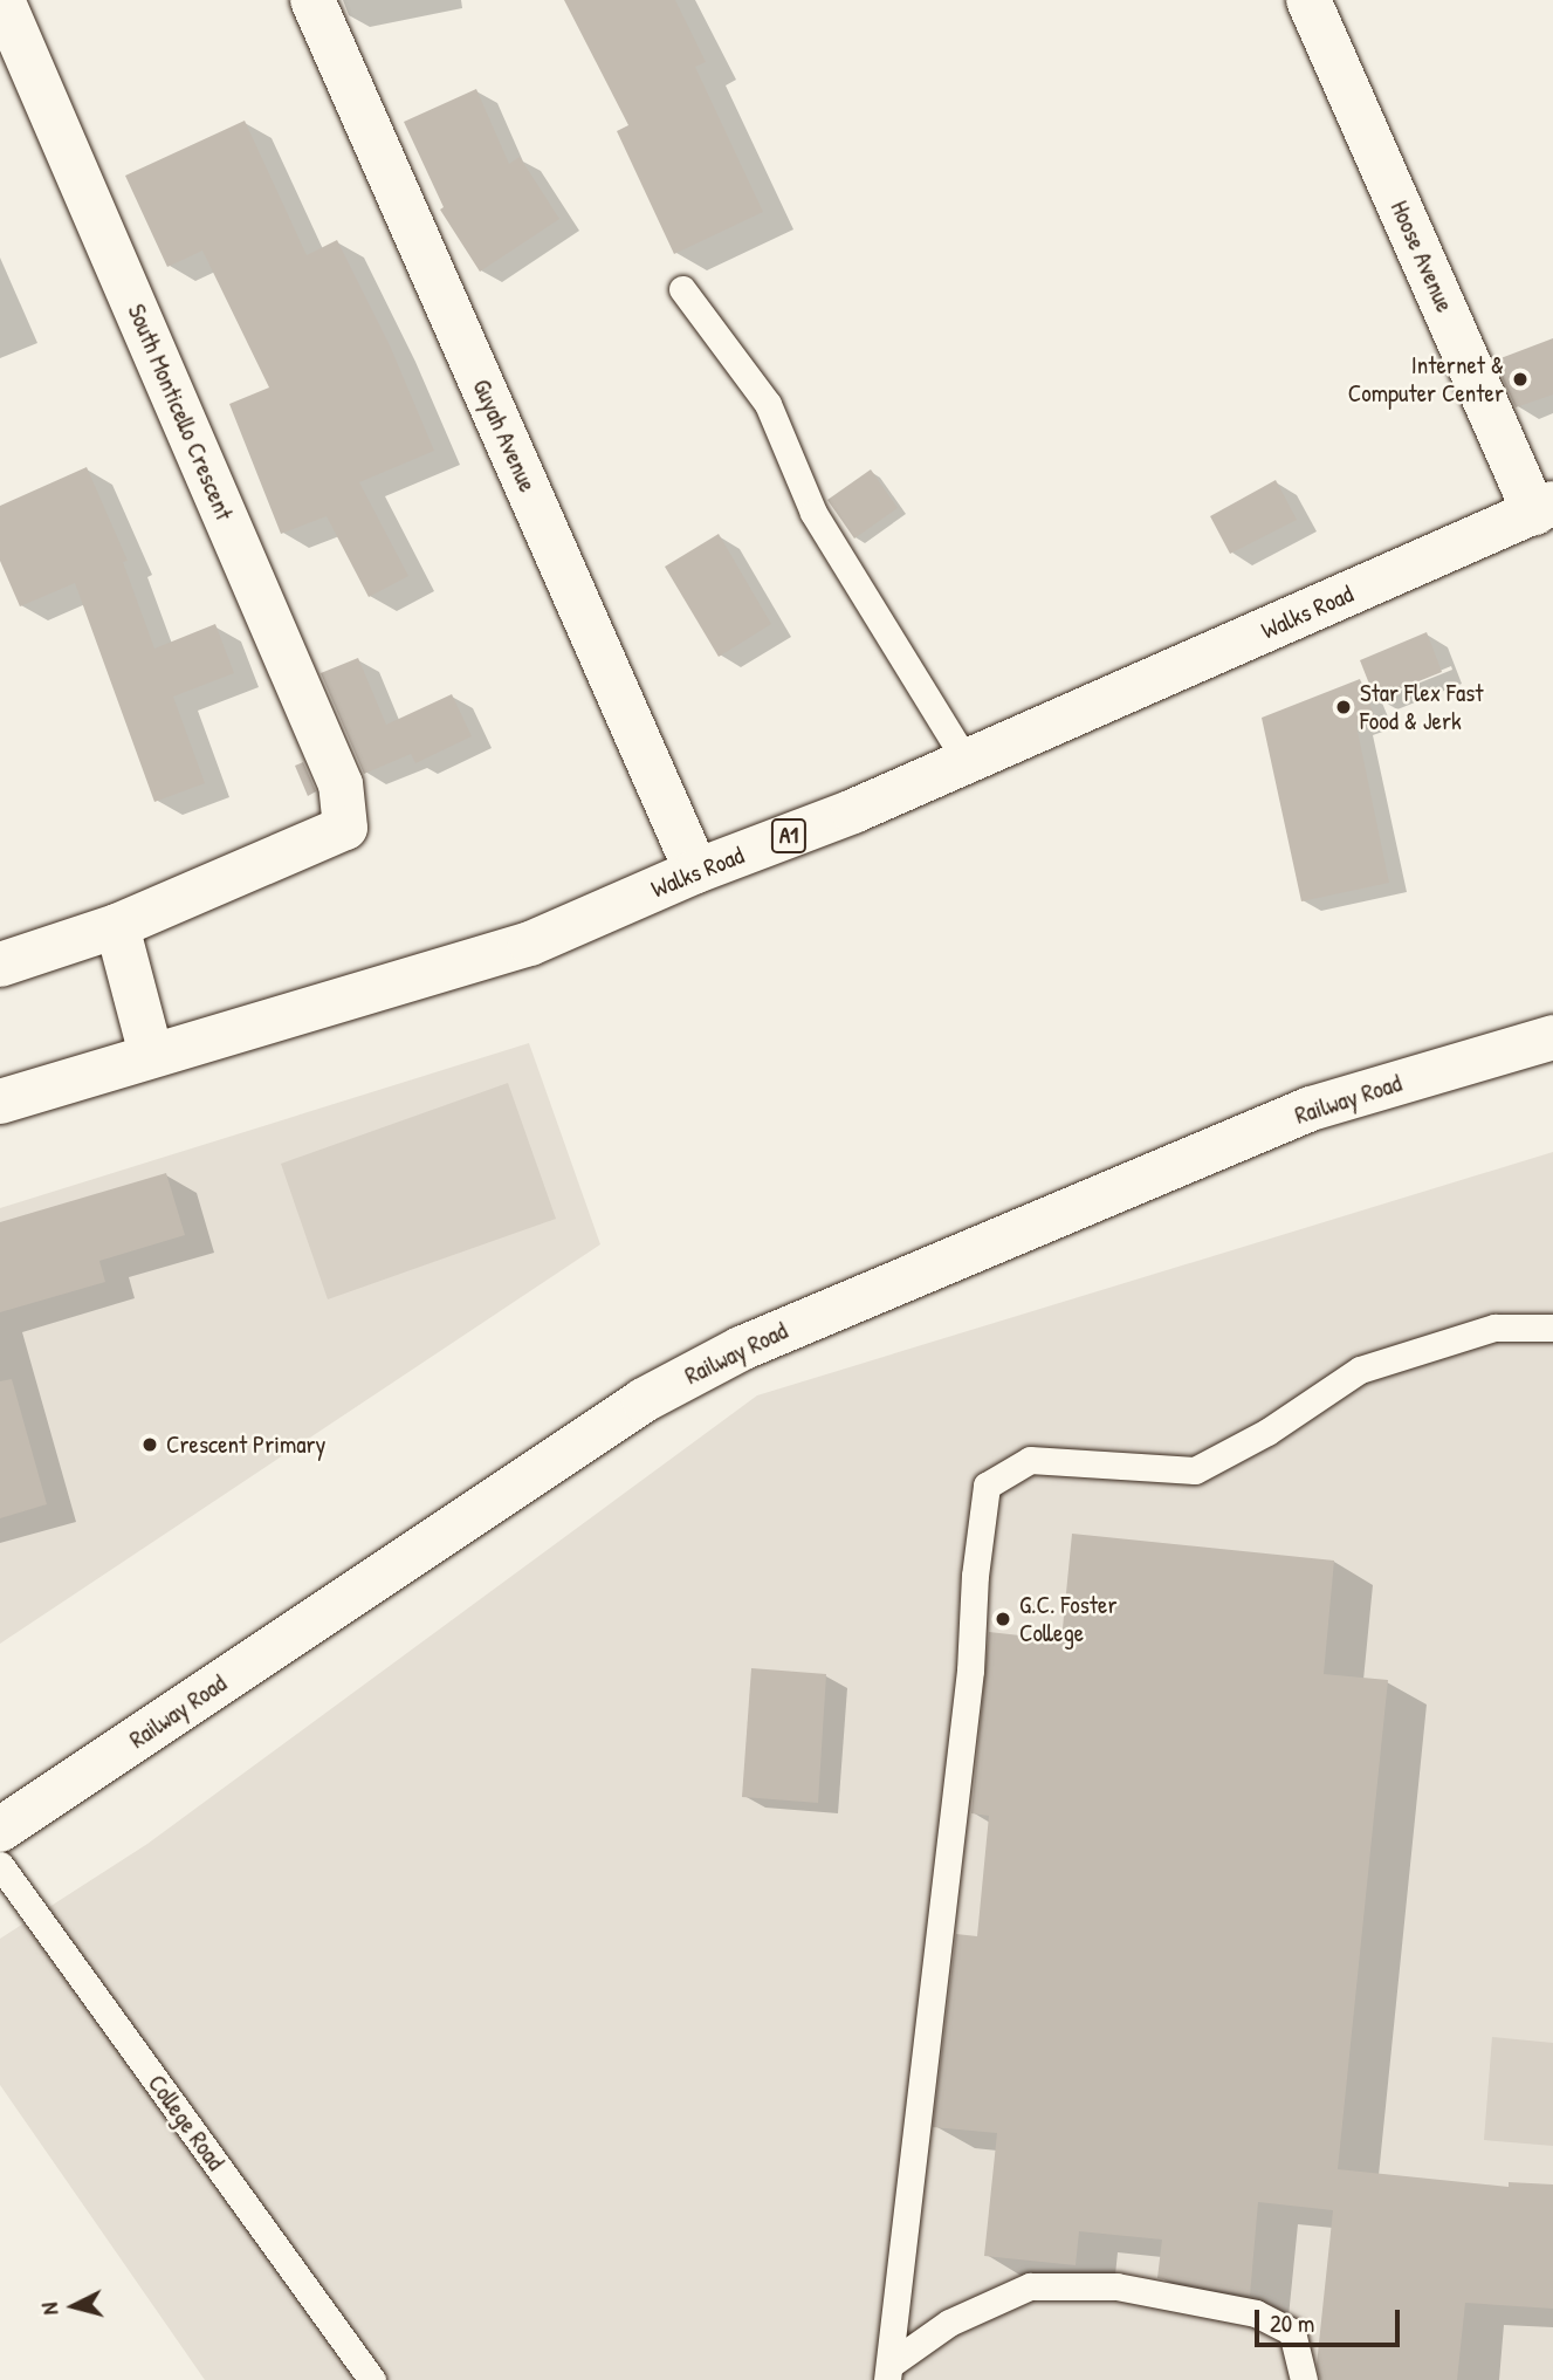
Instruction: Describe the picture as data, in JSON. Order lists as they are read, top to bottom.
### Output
{
  "streets": {
    "street": [
      "Hoose Avenue",
      "South Monticello Crescent",
      "Guyah Avenue",
      "Walks Road",
      "A1",
      "Railway Road"
    ],
    "lane": ["College Road"]
  },
  "crossings": [
    ["Hoose Avenue", "Walks Road"],
    ["Guyah Avenue", "Walks Road"]
  ],
  "places": [
    "Internet & Computer Center",
    "Star Flex Fast Food & Jerk",
    "Crescent Primary",
    "G.C. Foster College"
  ],
  "scale_bar": "20 m",
  "north": "left"
}
